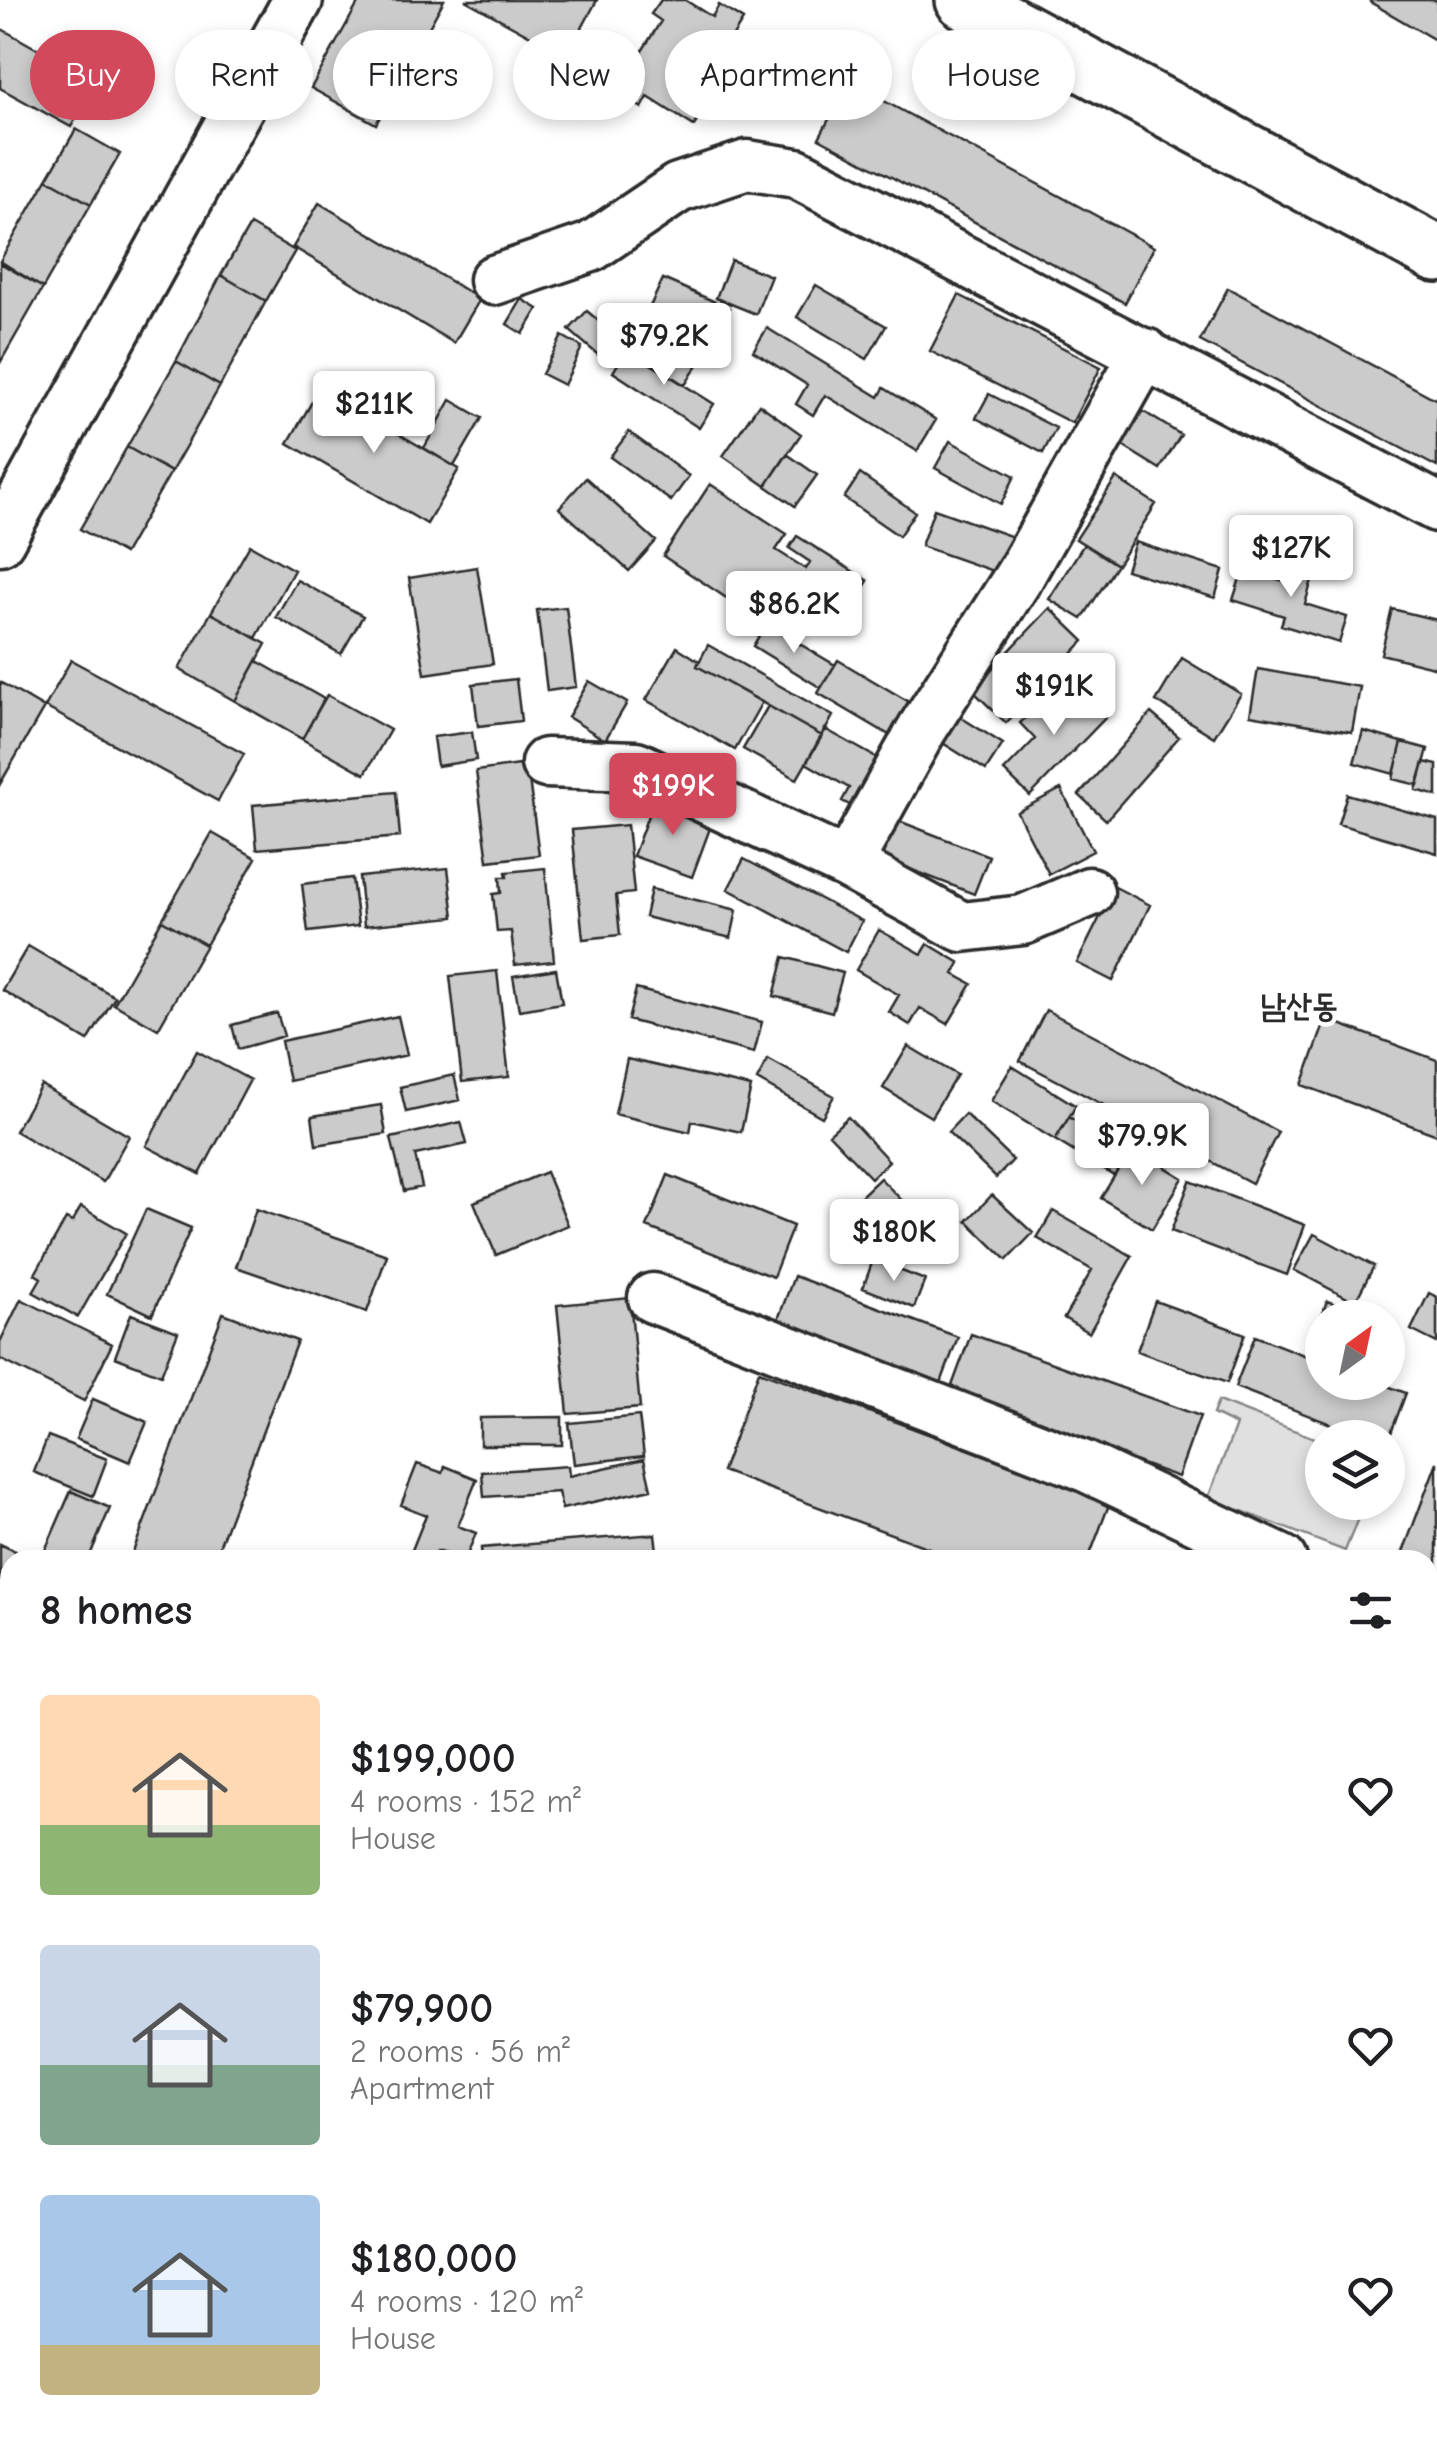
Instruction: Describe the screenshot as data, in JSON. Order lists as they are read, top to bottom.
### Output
{
  "districts": ["남산동"],
  "north": "top right",
  "page": {
    "chip": [
      "Buy",
      "Rent",
      "Filters",
      "New",
      "Apartment",
      "House"
    ],
    "price": [
      "$79.2K",
      "$211K",
      "$127K",
      "$86.2K",
      "$191K",
      "$199K",
      "$79.9K",
      "$180K"
    ],
    "heading": "8 homes",
    "list": [
      {
        "name": "$199,000",
        "note": "4 rooms · 152 m² · House"
      },
      {
        "name": "$79,900",
        "note": "2 rooms · 56 m² · Apartment"
      },
      {
        "name": "$180,000",
        "note": "4 rooms · 120 m² · House"
      }
    ]
  }
}
